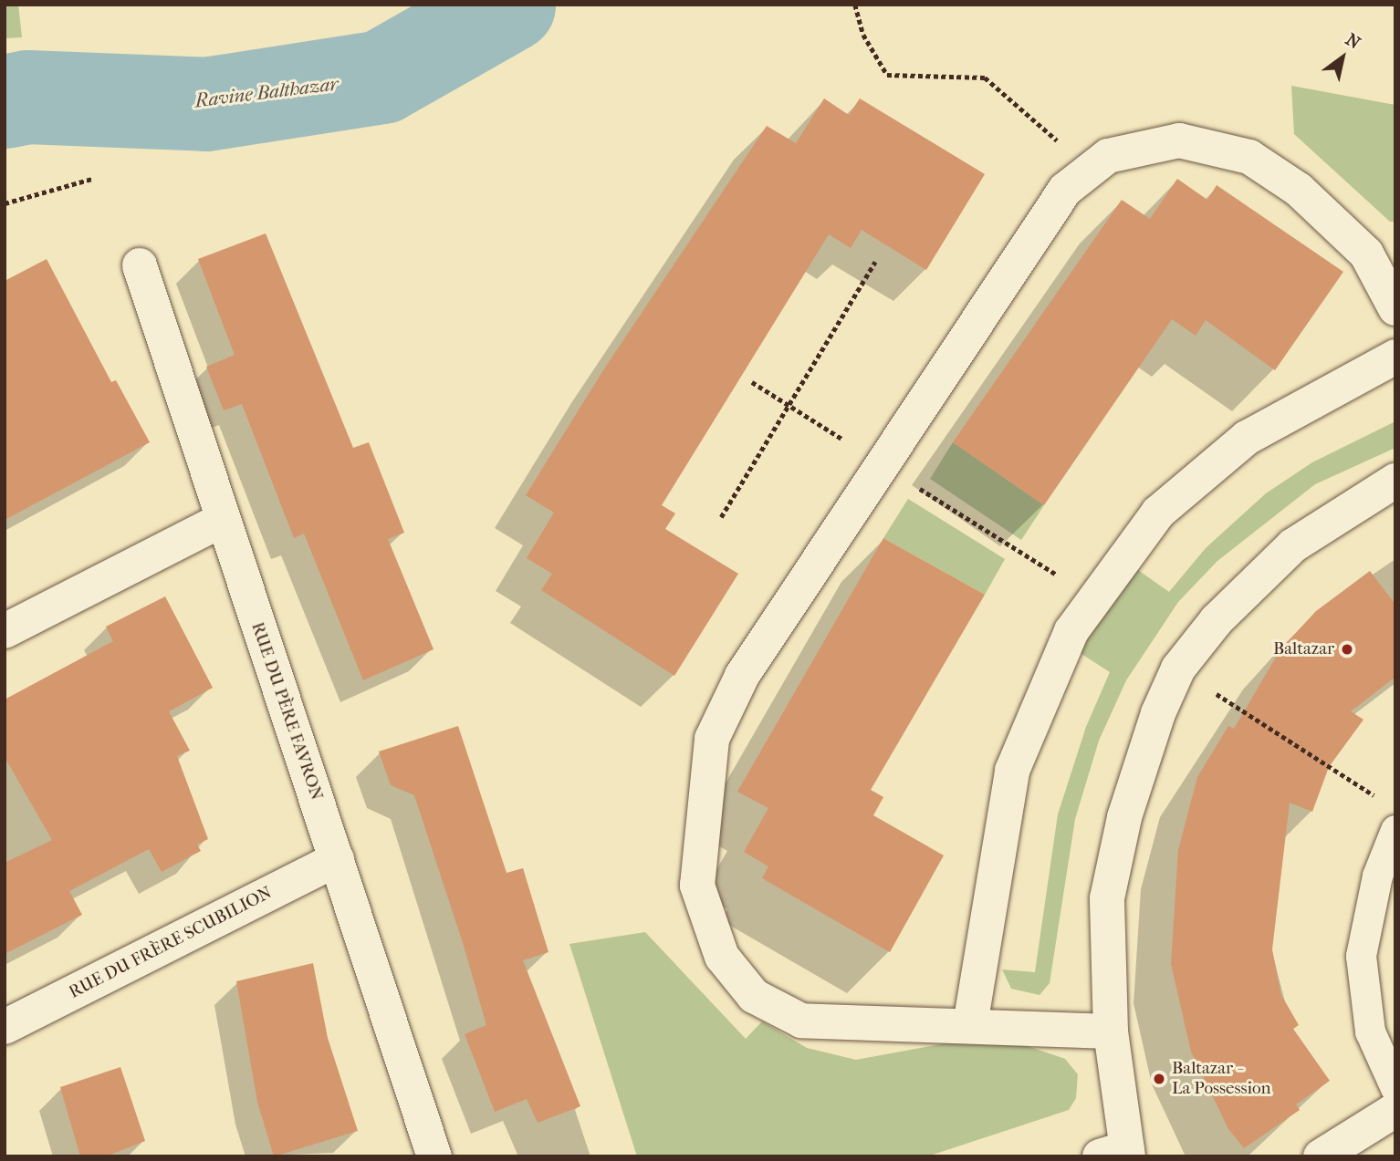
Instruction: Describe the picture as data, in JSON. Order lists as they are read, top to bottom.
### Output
{
  "streets": {
    "street": ["RUE DU PÈRE FAVRON", "RUE DU FRÈRE SCUBILION"]
  },
  "crossings": [
    ["RUE DU PÈRE FAVRON", "RUE DU FRÈRE SCUBILION"]
  ],
  "water": ["Ravine Balthazar"],
  "places": ["Baltazar", "Baltazar - La Possession"],
  "north": "top right"
}
